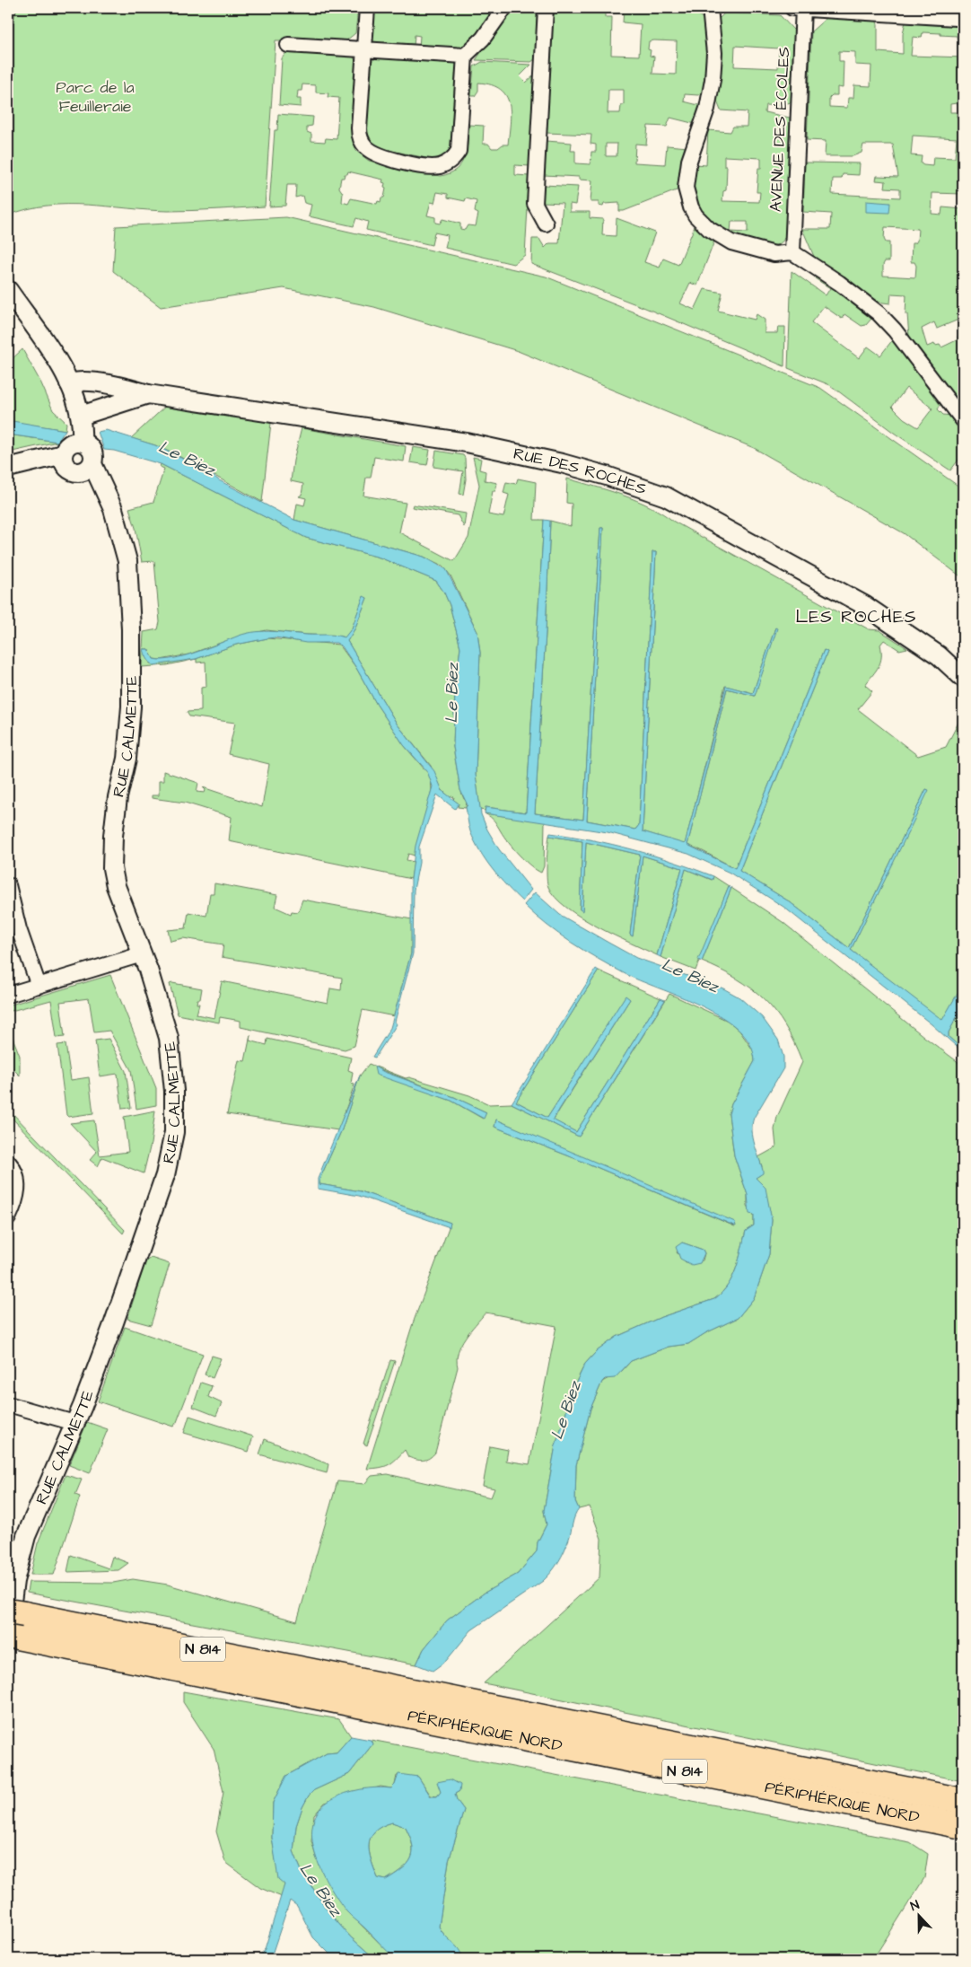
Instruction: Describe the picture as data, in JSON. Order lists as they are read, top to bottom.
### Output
{
  "streets": {
    "highway": ["N 814", "PÉRIPHÉRIQUE NORD"],
    "street": ["AVENUE DES ÉCOLES", "RUE DES ROCHES", "RUE CALMETTE"]
  },
  "crossings": [
    ["RUE CALMETTE", "PÉRIPHÉRIQUE NORD"]
  ],
  "districts": ["LES ROCHES"],
  "water": ["Le Biez"],
  "parks": ["Parc de la Feuilleraie"],
  "north": "top"
}
